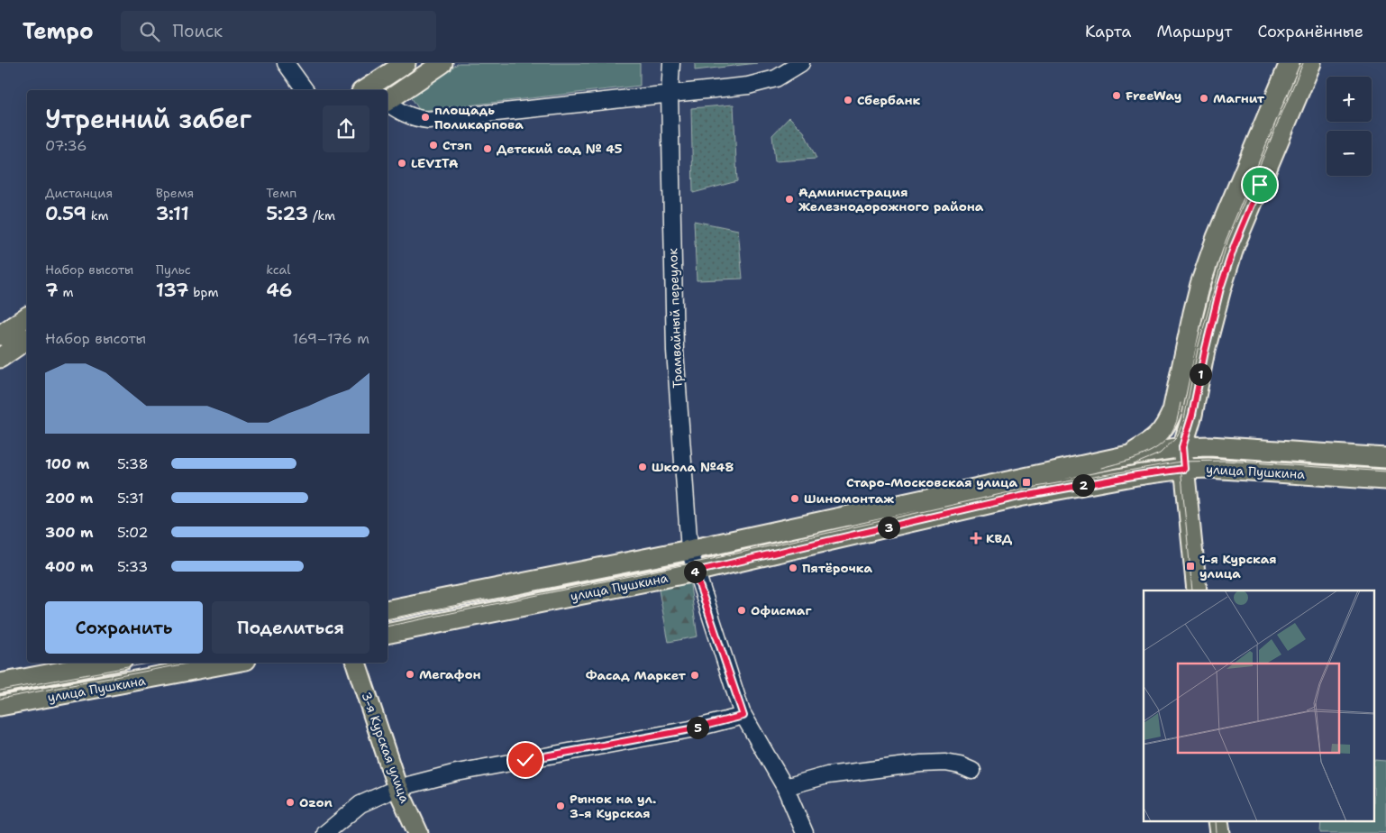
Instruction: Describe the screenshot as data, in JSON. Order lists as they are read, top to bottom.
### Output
{
  "streets": {
    "main road": ["улица Пушкина", "3-я Курская улица"],
    "street": ["Трамвайный переулок"]
  },
  "crossings": [
    ["Трамвайный переулок", "улица Пушкина"]
  ],
  "places": {
    "other": [
      "FreeWay",
      "Магнит",
      "Сбербанк",
      "площадь Поликарпова",
      "Стэп",
      "Детский сад № 45",
      "LEVITA",
      "Администрация Железнодорожного района",
      "Школа №48",
      "Шиномонтаж",
      "Пятёрочка",
      "Офисмаг",
      "Мегафон",
      "Фасад Маркет",
      "Ozon",
      "Рынок на ул. 3-я Курская"
    ],
    "transit": ["Старо-Московская улица", "1-я Курская улица"],
    "health": ["КВД"]
  },
  "page": {
    "header": "Tempo",
    "search": "Поиск",
    "nav": ["Карта", "Маршрут", "Сохранённые"],
    "map_buttons": ["+", "−"],
    "heading": ["Утренний забег", "07:36"],
    "stats": [
      ["Дистанция", "0.59 km"],
      ["Время", "3:11"],
      ["Темп", "5:23 /km"],
      ["Набор высоты", "7 m"],
      ["Пульс", "137 bpm"],
      ["kcal", "46"]
    ],
    "chart": ["Набор высоты", "169–176 m"],
    "pins": [
      "1",
      "2",
      "3",
      "4",
      "5"
    ],
    "list": [
      {
        "name": "100 m",
        "note": "5:38"
      },
      {
        "name": "200 m",
        "note": "5:31"
      },
      {
        "name": "300 m",
        "note": "5:02"
      },
      {
        "name": "400 m",
        "note": "5:33"
      }
    ],
    "buttons": ["Сохранить", "Поделиться"]
  }
}
